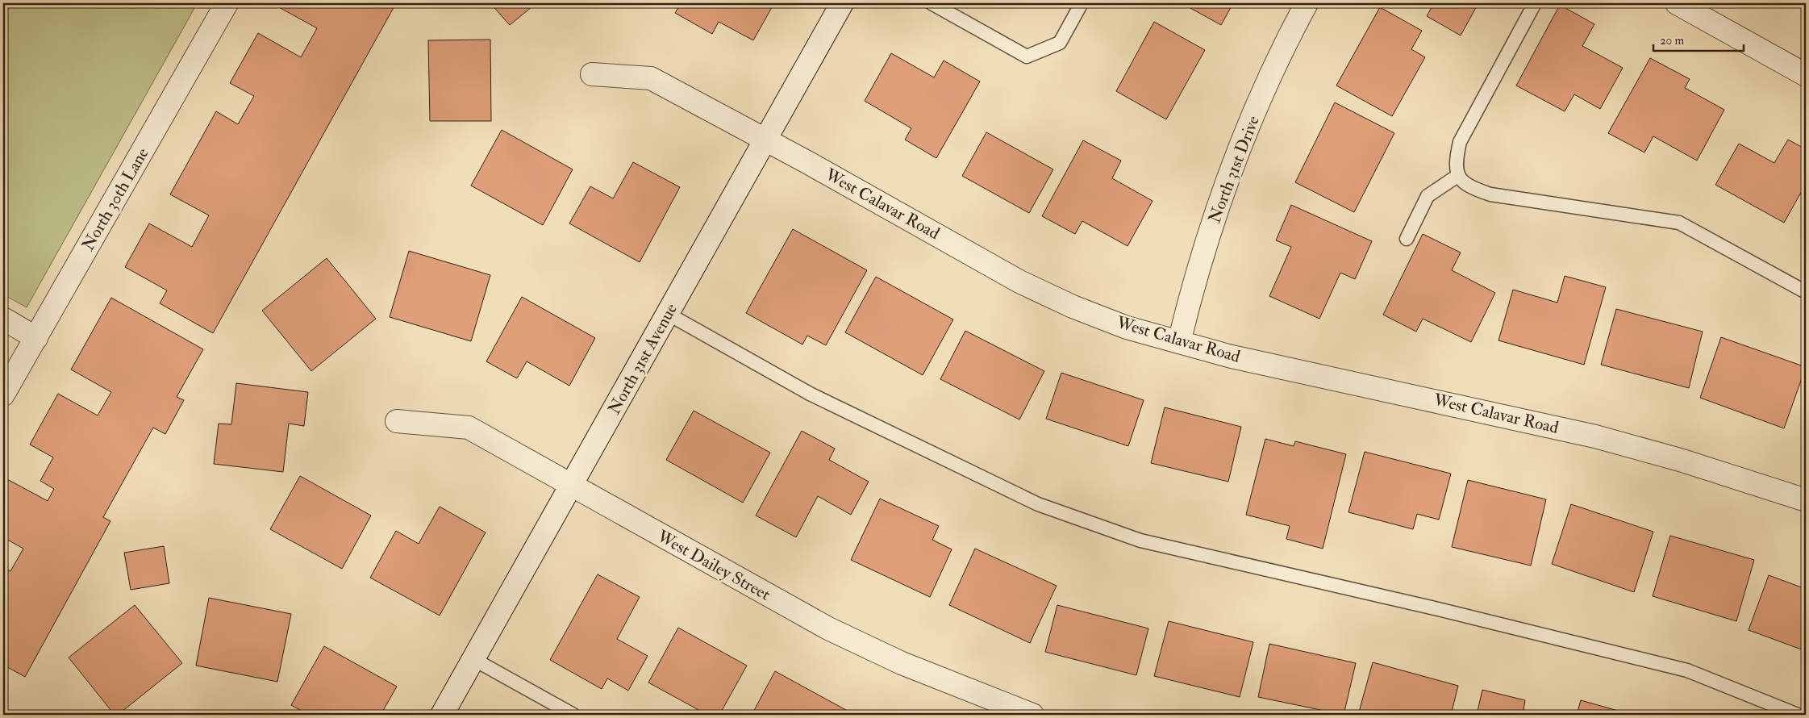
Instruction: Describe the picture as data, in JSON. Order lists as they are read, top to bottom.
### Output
{
  "streets": {
    "street": [
      "North 31st Drive",
      "North 30th Lane",
      "West Calavar Road",
      "North 31st Avenue",
      "West Dailey Street"
    ]
  },
  "crossings": [
    ["North 31st Drive", "West Calavar Road"],
    ["West Calavar Road", "North 31st Avenue"],
    ["North 31st Avenue", "West Dailey Street"]
  ],
  "scale_bar": "20 m"
}
